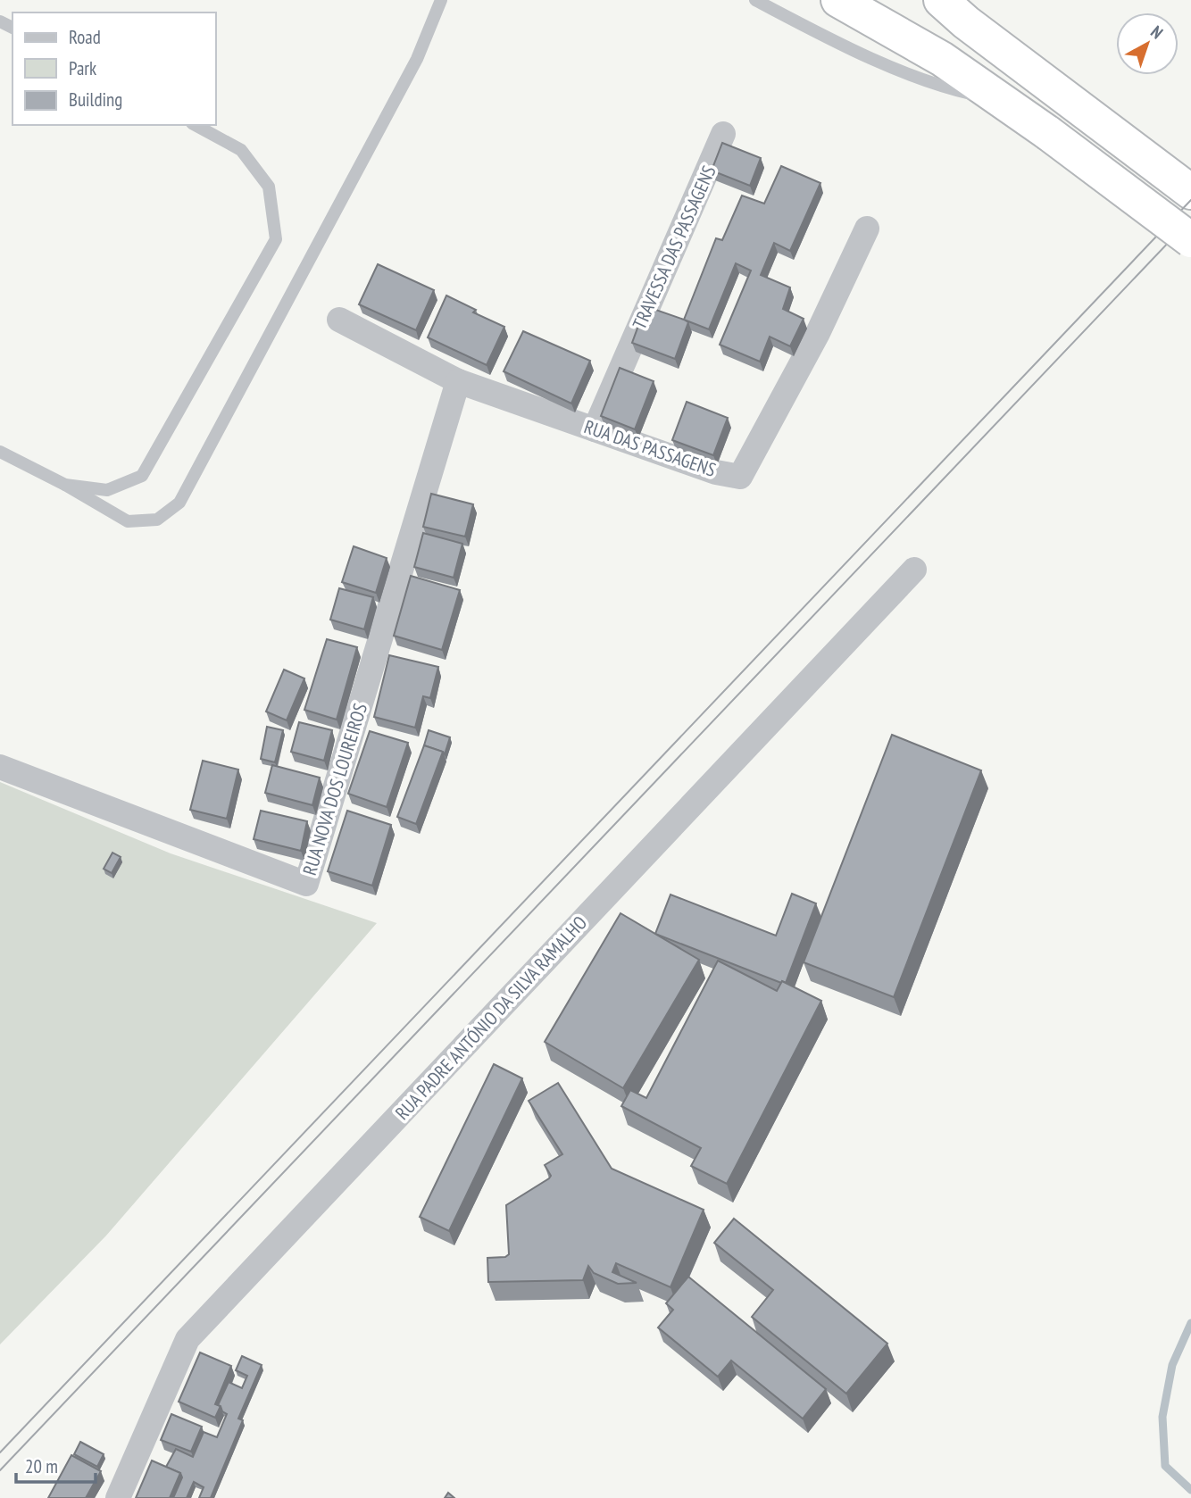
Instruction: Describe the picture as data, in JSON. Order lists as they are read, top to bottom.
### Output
{
  "streets": {
    "street": [
      "TRAVESSA DAS PASSAGENS",
      "RUA DAS PASSAGENS",
      "RUA NOVA DOS LOUREIROS",
      "RUA PADRE ANTÓNIO DA SILVA RAMALHO"
    ]
  },
  "crossings": [
    ["TRAVESSA DAS PASSAGENS", "RUA DAS PASSAGENS"],
    ["RUA DAS PASSAGENS", "RUA NOVA DOS LOUREIROS"]
  ],
  "legend": ["Road", "Park", "Building"],
  "scale_bar": "20 m",
  "north": "top right"
}
